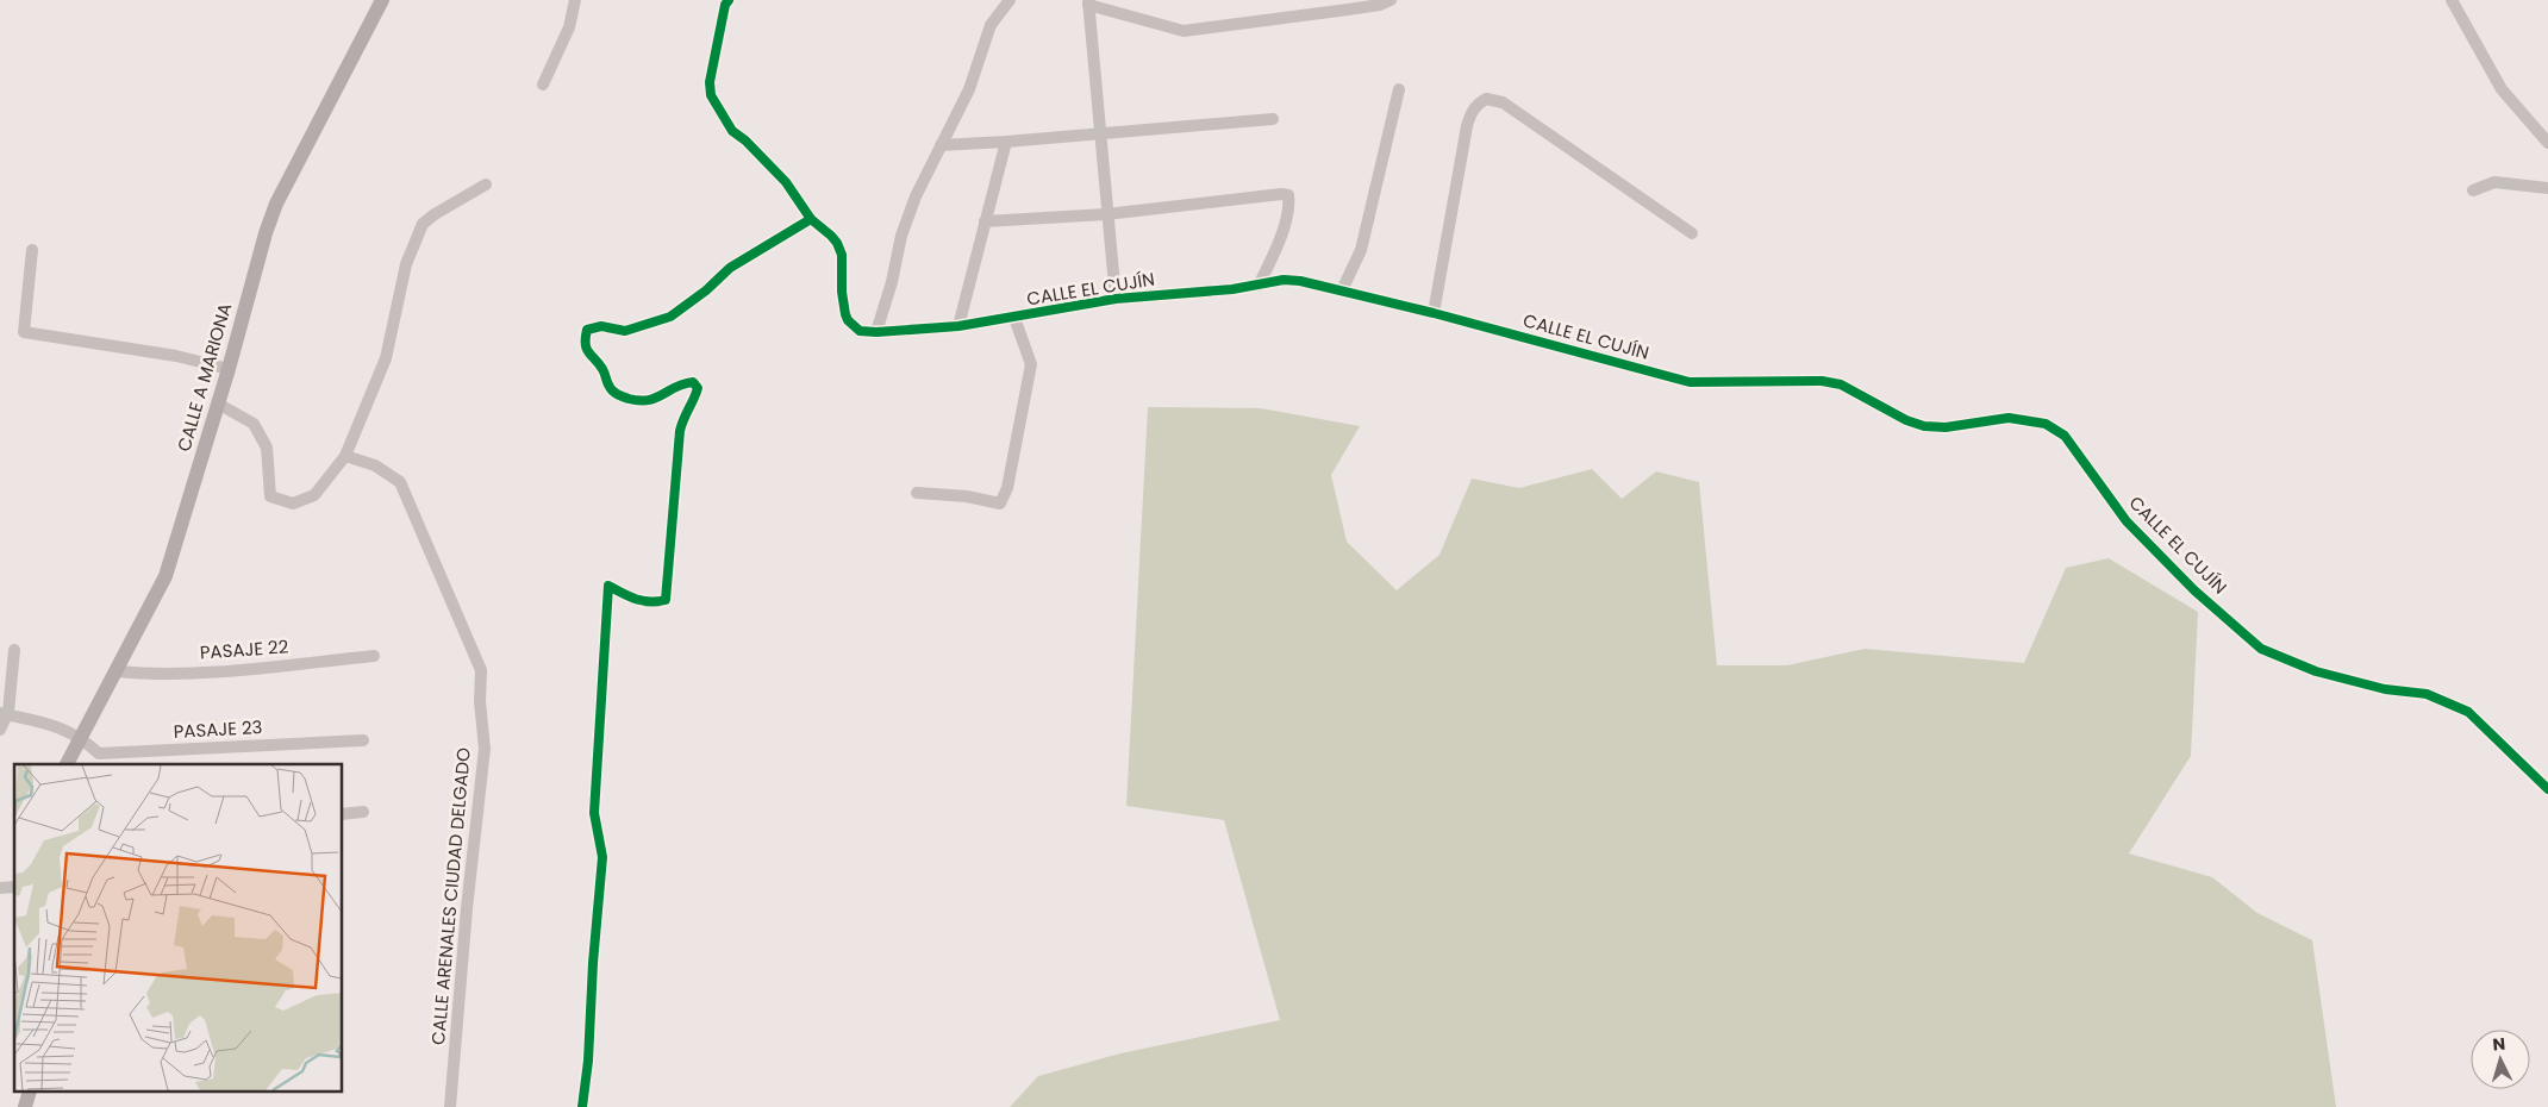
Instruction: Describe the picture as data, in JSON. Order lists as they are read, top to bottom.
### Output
{
  "streets": {
    "main road": ["CALLE A MARIONA"],
    "street": [
      "CALLE EL CUJÍN",
      "PASAJE 22",
      "PASAJE 23",
      "CALLE ARENALES CIUDAD DELGADO"
    ]
  },
  "crossings": [
    ["CALLE A MARIONA", "PASAJE 22"],
    ["CALLE A MARIONA", "PASAJE 23"]
  ],
  "north": "top"
}
